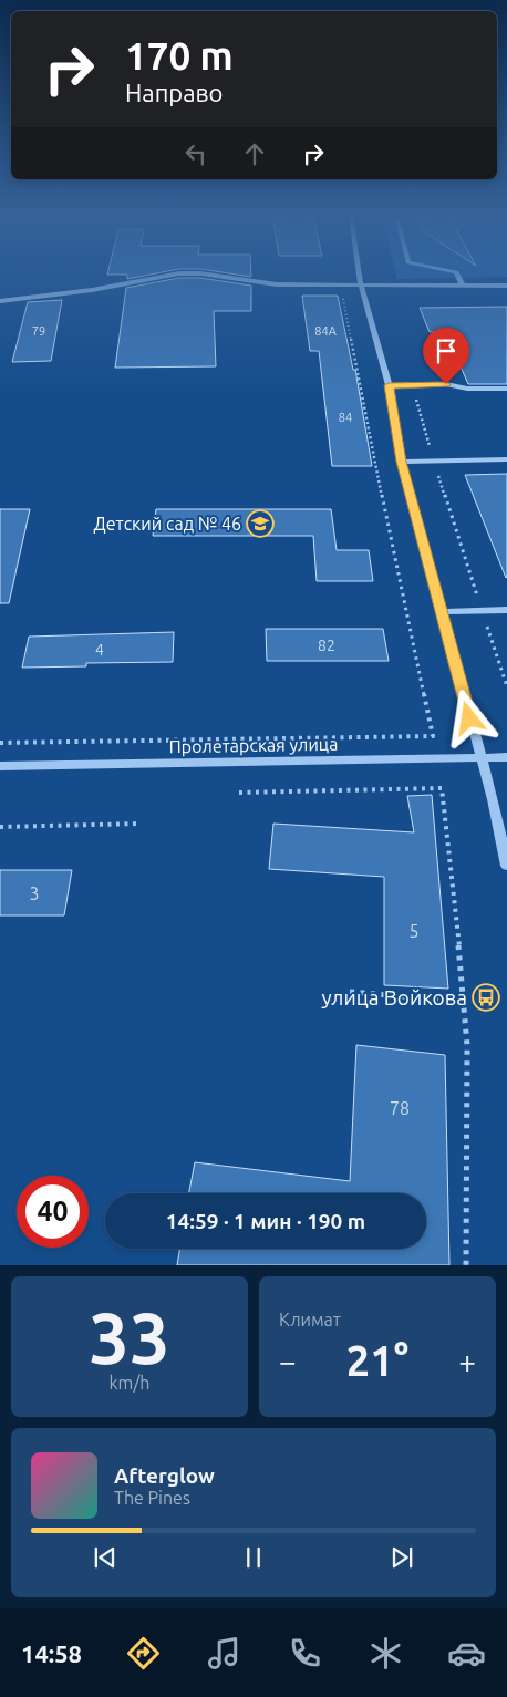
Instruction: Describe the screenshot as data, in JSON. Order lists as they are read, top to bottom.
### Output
{
  "streets": {
    "street": ["Пролетарская улица"]
  },
  "places": {
    "school or university": ["Детский сад № 46"],
    "bus stop": ["улица Войкова"]
  },
  "house_numbers": [
    "79",
    "84А",
    "84",
    "82",
    "4",
    "3",
    "5",
    "78"
  ],
  "page": {
    "turn": ["170 m", "Направо"],
    "limit": "40",
    "trip": "14:59 · 1 мин · 190 m",
    "tile": [
      ["33", "km/h"],
      "Климат"
    ],
    "heat": ["−", "21°", "+"],
    "song": ["Afterglow", "The Pines"],
    "tabs": "14:58"
  }
}
